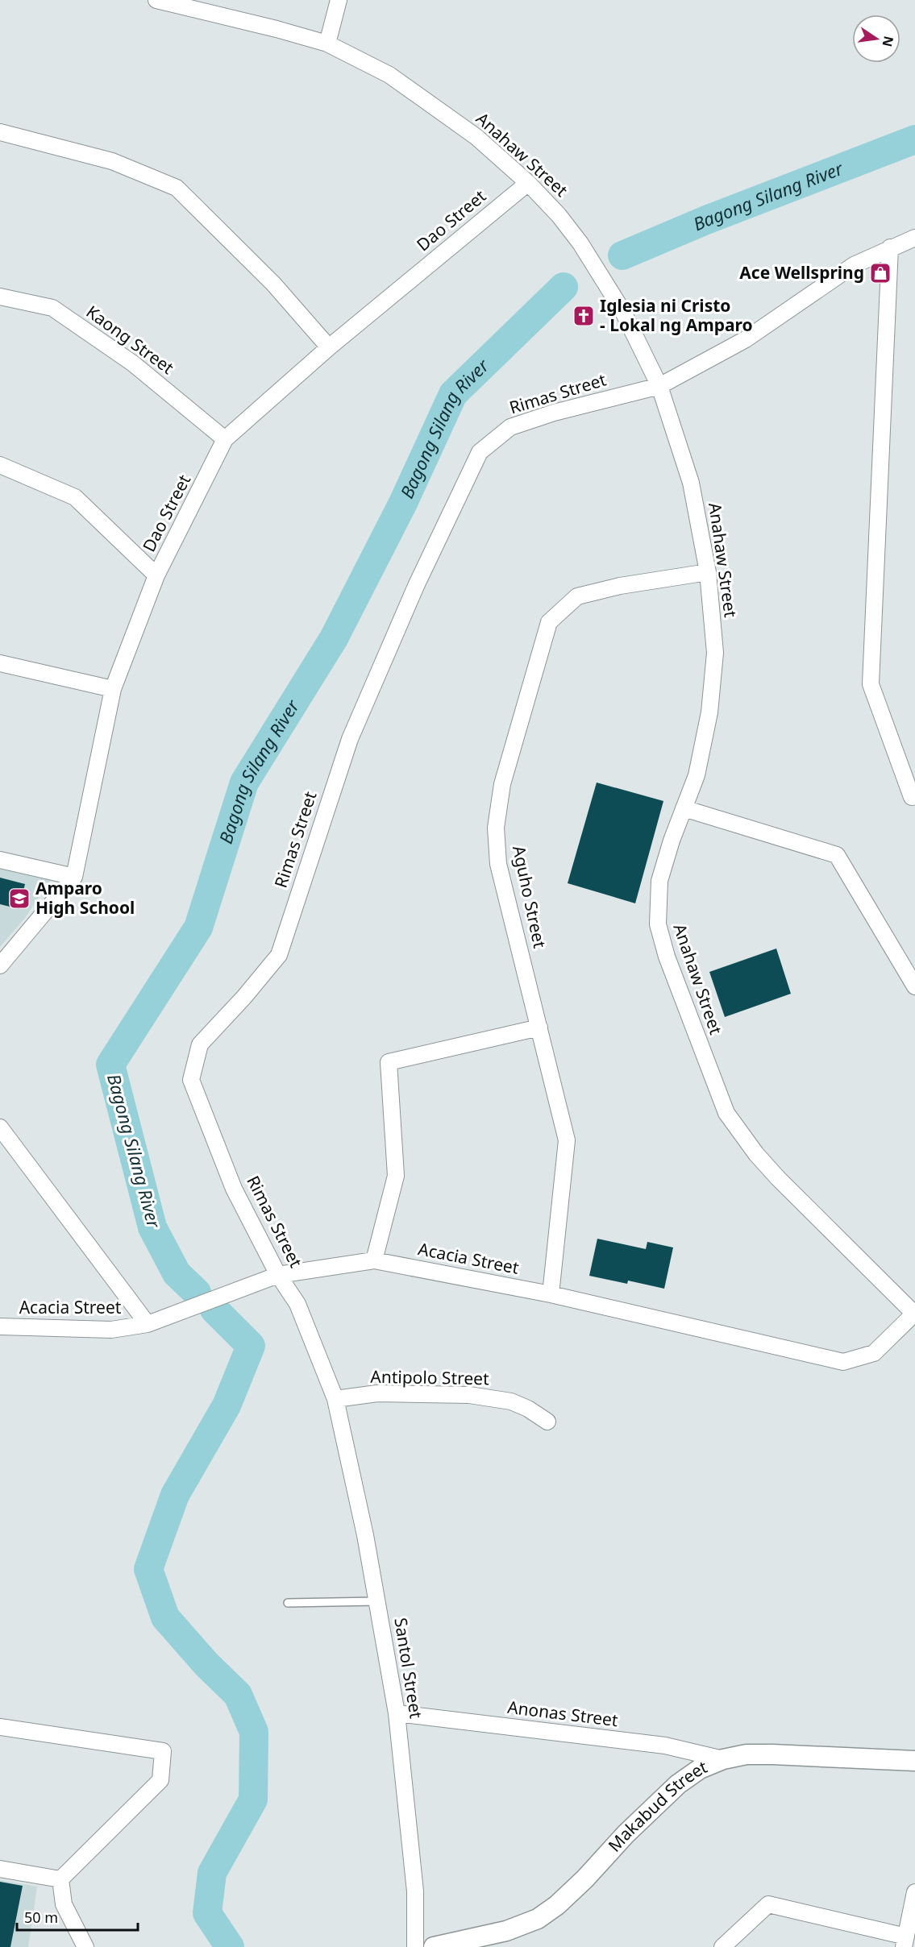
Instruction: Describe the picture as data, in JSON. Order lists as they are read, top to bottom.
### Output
{
  "streets": {
    "street": [
      "Anahaw Street",
      "Dao Street",
      "Kaong Street",
      "Rimas Street",
      "Aguho Street",
      "Acacia Street",
      "Antipolo Street",
      "Santol Street",
      "Anonas Street",
      "Makabud Street"
    ]
  },
  "crossings": [
    ["Anahaw Street", "Dao Street"],
    ["Anahaw Street", "Rimas Street"],
    ["Anahaw Street", "Aguho Street"],
    ["Anahaw Street", "Acacia Street"],
    ["Dao Street", "Kaong Street"],
    ["Rimas Street", "Acacia Street"],
    ["Rimas Street", "Antipolo Street"],
    ["Rimas Street", "Santol Street"],
    ["Aguho Street", "Acacia Street"],
    ["Antipolo Street", "Santol Street"],
    ["Santol Street", "Anonas Street"],
    ["Anonas Street", "Makabud Street"]
  ],
  "water": ["Bagong Silang River"],
  "places": {
    "shop": ["Ace Wellspring"],
    "church": ["Iglesia ni Cristo - Lokal ng Amparo"],
    "school or university": ["Amparo High School"]
  },
  "scale_bar": "50 m",
  "north": "right"
}
